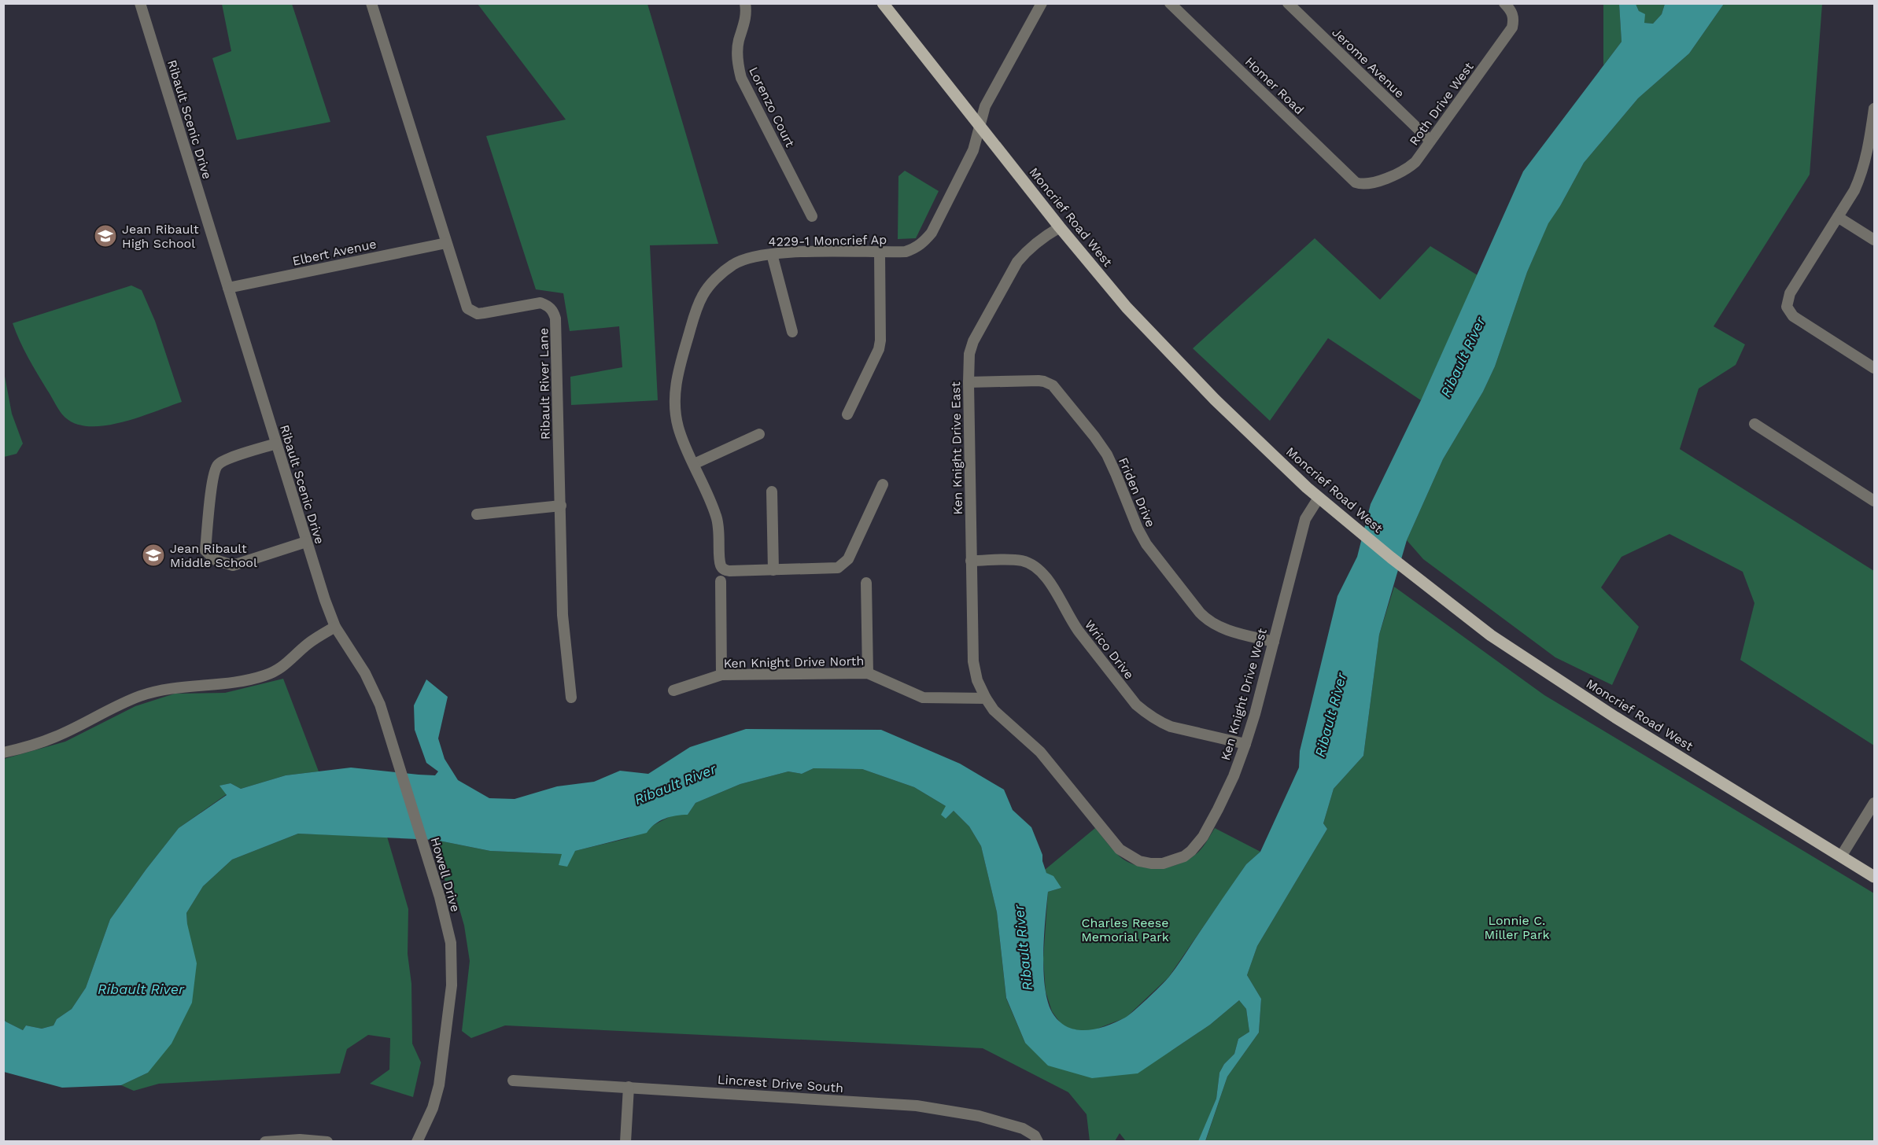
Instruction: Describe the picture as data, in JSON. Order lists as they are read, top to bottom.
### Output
{
  "streets": {
    "main road": ["Moncrief Road West"],
    "street": [
      "Jerome Avenue",
      "Homer Road",
      "Roth Drive West",
      "Lorenzo Court",
      "Ribault Scenic Drive",
      "4229-1 Moncrief Ap",
      "Elbert Avenue",
      "Ribault River Lane",
      "Ken Knight Drive East",
      "Friden Drive",
      "Wrico Drive",
      "Ken Knight Drive North",
      "Ken Knight Drive West",
      "Howell Drive",
      "Lincrest Drive South"
    ]
  },
  "crossings": [
    ["Jerome Avenue", "Roth Drive West"],
    ["Homer Road", "Roth Drive West"],
    ["Ribault Scenic Drive", "Elbert Avenue"],
    ["Ribault Scenic Drive", "Howell Drive"],
    ["Moncrief Road West", "4229-1 Moncrief Ap"],
    ["Moncrief Road West", "Ken Knight Drive East"],
    ["Moncrief Road West", "Ken Knight Drive West"],
    ["Elbert Avenue", "Ribault River Lane"],
    ["Ken Knight Drive East", "Friden Drive"],
    ["Ken Knight Drive East", "Wrico Drive"],
    ["Ken Knight Drive East", "Ken Knight Drive North"],
    ["Ken Knight Drive East", "Ken Knight Drive West"],
    ["Friden Drive", "Ken Knight Drive West"],
    ["Wrico Drive", "Ken Knight Drive West"],
    ["Ken Knight Drive North", "Ken Knight Drive West"]
  ],
  "water": ["Ribault River"],
  "parks": ["Lonnie C. Miller Park", "Charles Reese Memorial Park"],
  "places": {
    "school or university": ["Jean Ribault High School", "Jean Ribault Middle School"]
  }
}
